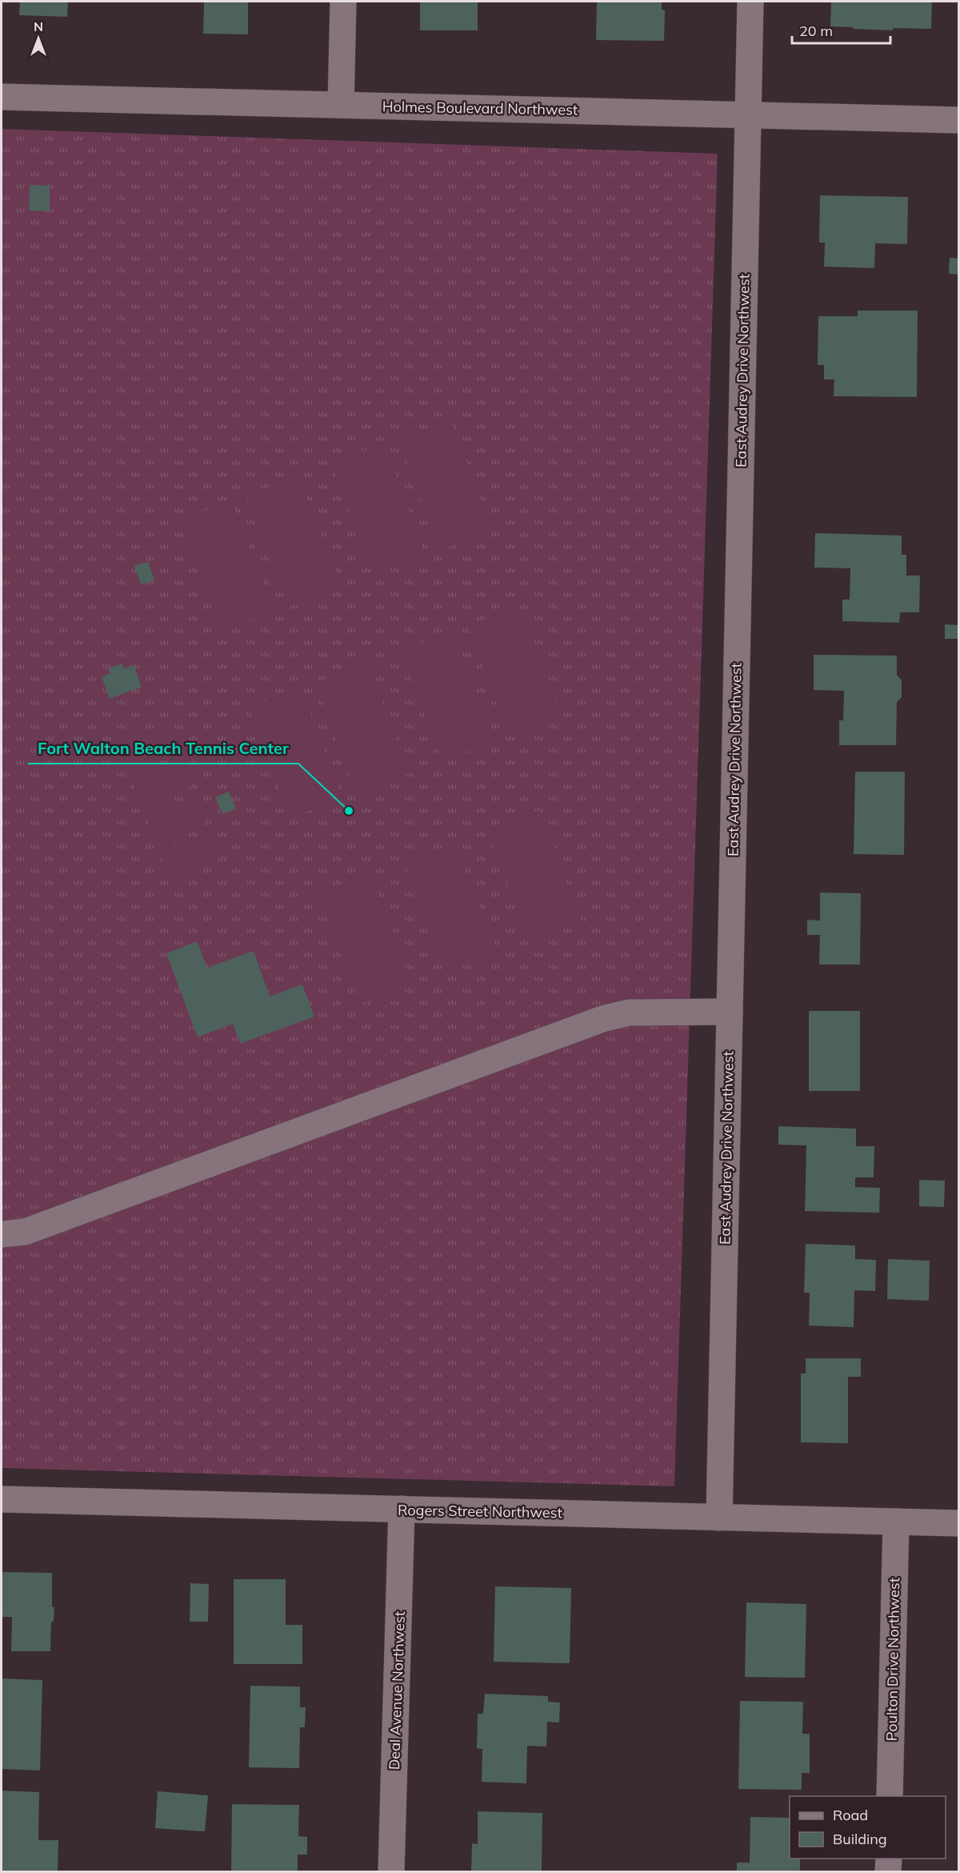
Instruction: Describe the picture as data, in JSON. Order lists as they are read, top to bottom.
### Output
{
  "streets": {
    "street": [
      "Holmes Boulevard Northwest",
      "East Audrey Drive Northwest",
      "Rogers Street Northwest",
      "Poulton Drive Northwest",
      "Deal Avenue Northwest"
    ]
  },
  "crossings": [
    ["Holmes Boulevard Northwest", "East Audrey Drive Northwest"],
    ["East Audrey Drive Northwest", "Rogers Street Northwest"],
    ["Rogers Street Northwest", "Poulton Drive Northwest"],
    ["Rogers Street Northwest", "Deal Avenue Northwest"]
  ],
  "places": ["Fort Walton Beach Tennis Center"],
  "legend": ["Road", "Building"],
  "scale_bar": "20 m",
  "north": "top"
}
